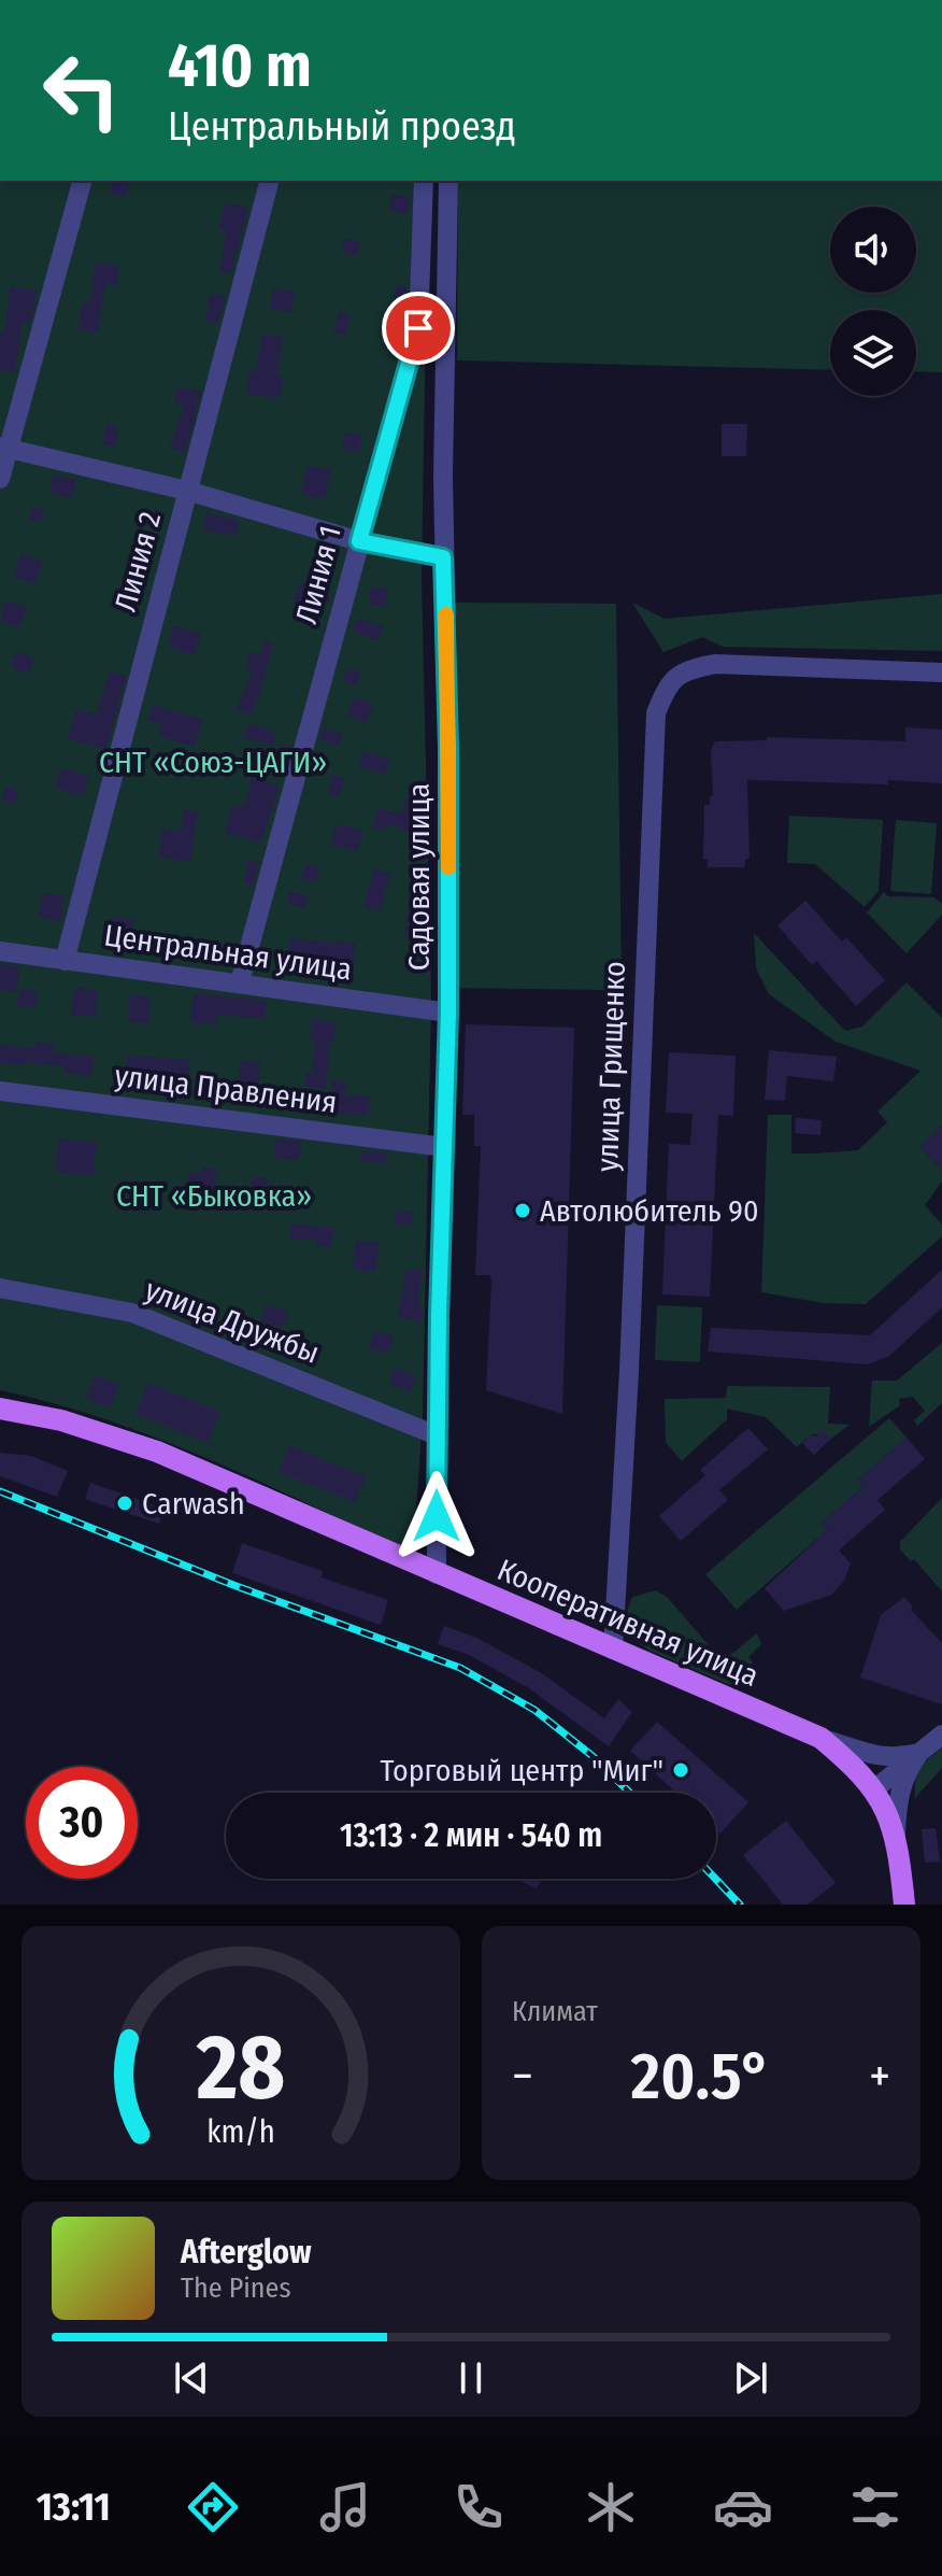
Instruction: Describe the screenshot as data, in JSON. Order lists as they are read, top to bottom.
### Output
{
  "streets": {
    "main road": ["Кооперативная улица"],
    "street": [
      "Линия 2",
      "Линия 1",
      "Садовая улица",
      "Центральная улица",
      "улица Грищенко",
      "улица Правления",
      "улица Дружбы"
    ]
  },
  "crossings": [
    ["Линия 2", "Центральная улица"],
    ["Линия 1", "Центральная улица"],
    ["Садовая улица", "Центральная улица"],
    ["Садовая улица", "улица Правления"],
    ["Садовая улица", "улица Дружбы"],
    ["Садовая улица", "Кооперативная улица"],
    ["улица Грищенко", "Кооперативная улица"]
  ],
  "parks": ["СНТ «Союз-ЦАГИ»", "СНТ «Быковка»"],
  "places": ["Автолюбитель 90", "Carwash", "Торговый центр \"Миг\""],
  "page": {
    "turn": ["410 m", "Центральный проезд"],
    "limit": "30",
    "trip": "13:13 · 2 мин · 540 m",
    "tile": "Климат",
    "heat": ["−", "20.5°", "+"],
    "song": ["Afterglow", "The Pines"],
    "tabs": "13:11",
    "gauge": ["28", "km/h"]
  }
}
